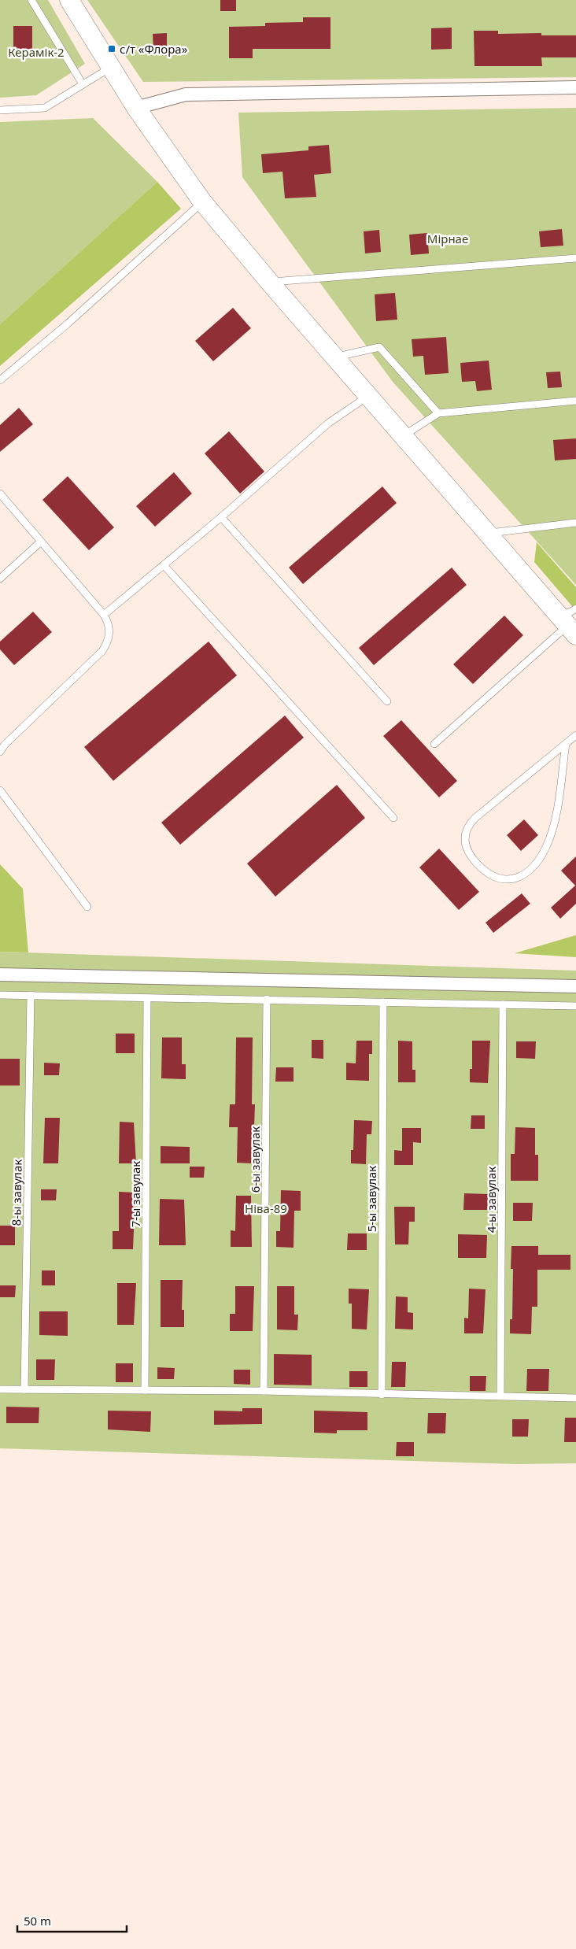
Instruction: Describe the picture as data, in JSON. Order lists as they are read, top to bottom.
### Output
{
  "streets": {
    "lane": [
      "6-ы завулак",
      "8-ы завулак",
      "7-ы завулак",
      "5-ы завулак",
      "4-ы завулак"
    ]
  },
  "parks": ["Керамік-2", "Мірнае", "Ніва-89"],
  "places": {
    "transit": ["с/т «Флора»"]
  },
  "scale_bar": "50 m"
}
